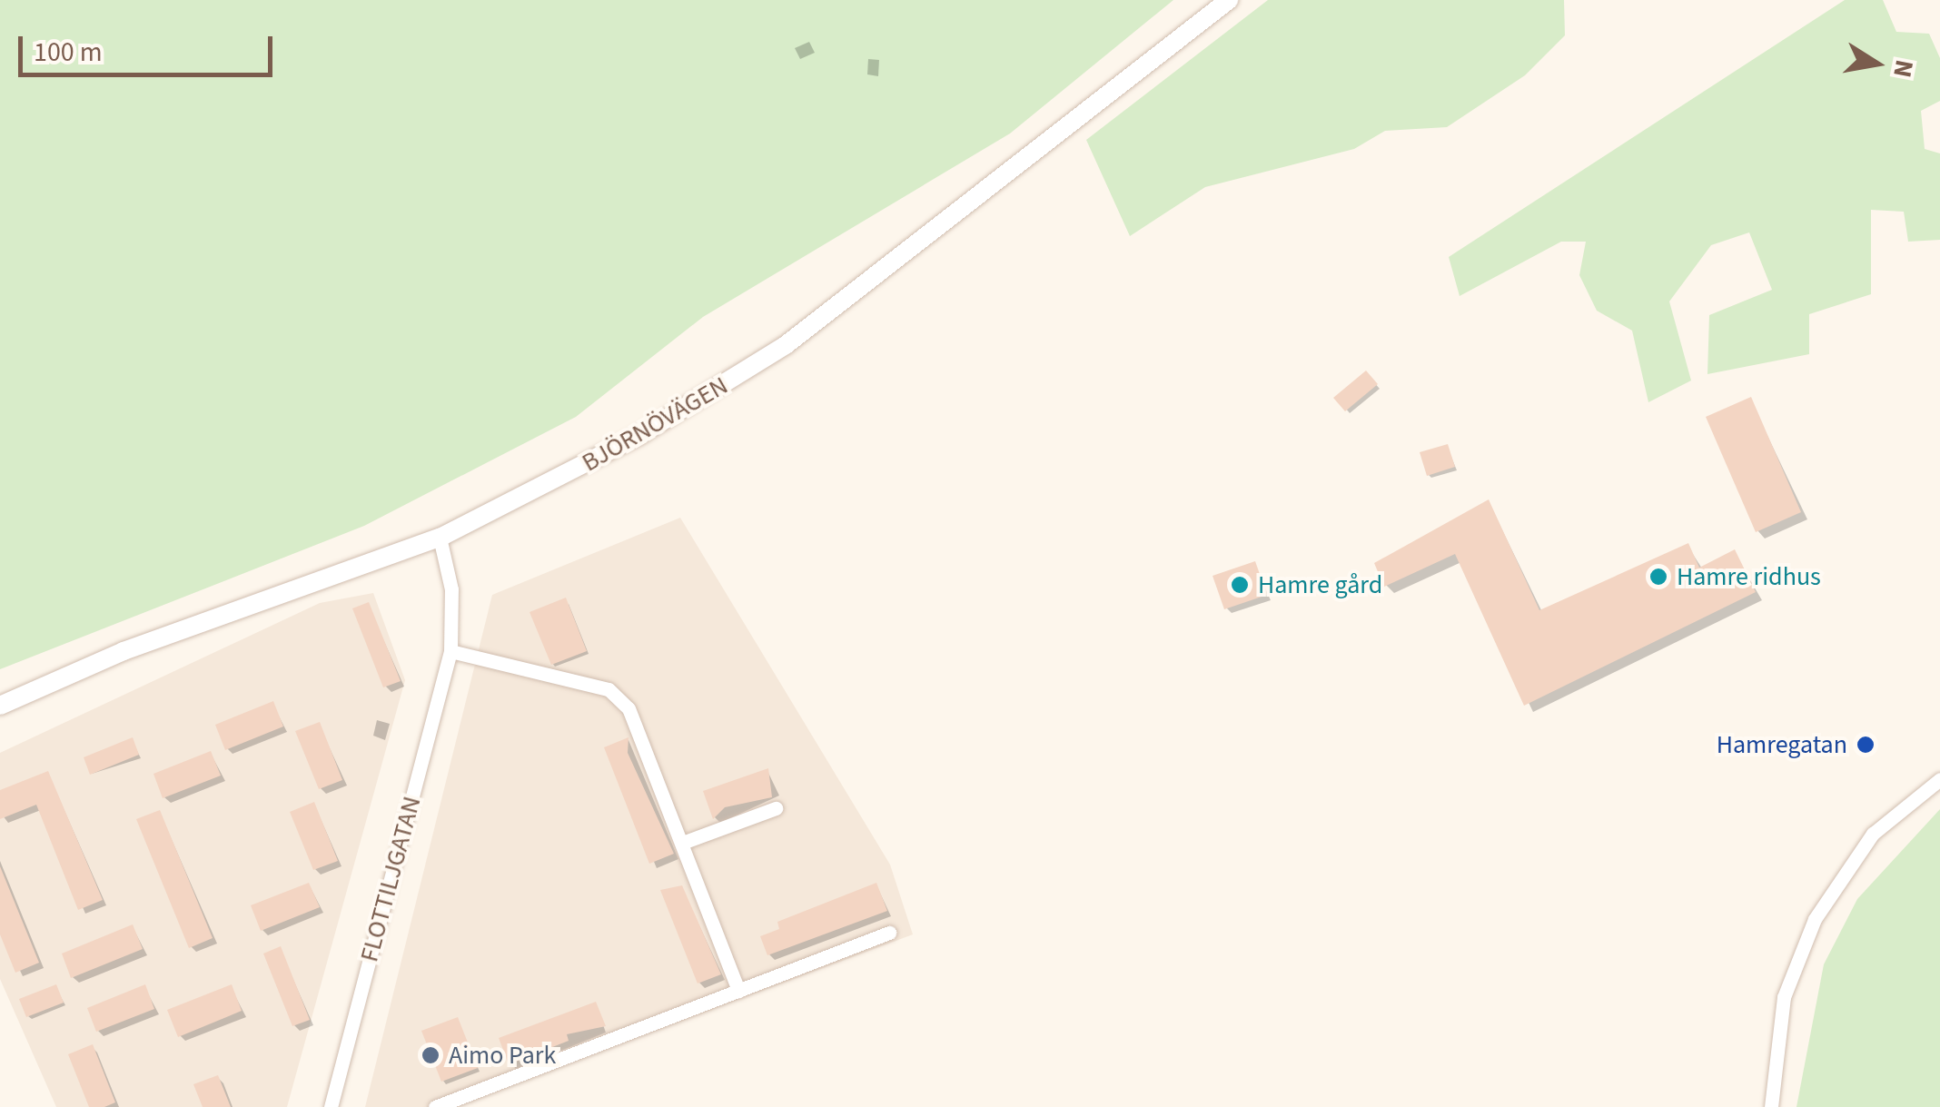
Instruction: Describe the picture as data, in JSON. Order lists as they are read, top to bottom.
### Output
{
  "streets": {
    "main road": ["BJÖRNÖVÄGEN"],
    "street": ["FLOTTILJGATAN"]
  },
  "crossings": [
    ["BJÖRNÖVÄGEN", "FLOTTILJGATAN"]
  ],
  "places": [
    "Hamre ridhus",
    "Hamre gård",
    "Hamregatan",
    "Aimo Park"
  ],
  "scale_bar": "100 m",
  "north": "right"
}
